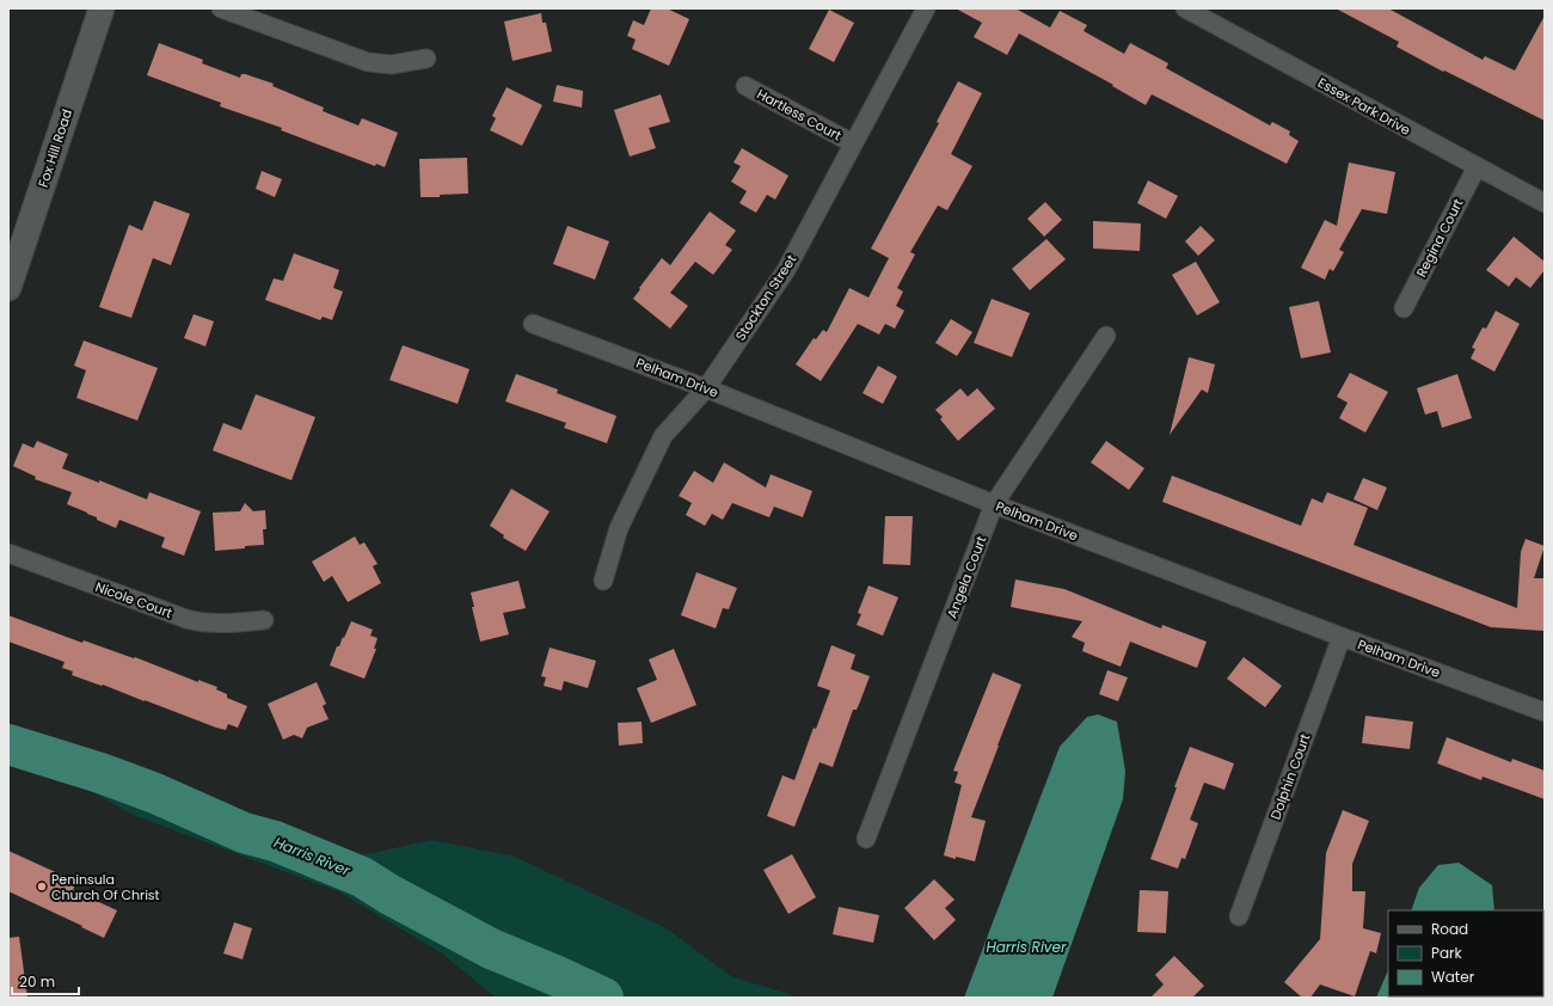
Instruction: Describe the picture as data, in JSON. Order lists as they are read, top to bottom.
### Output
{
  "streets": {
    "main road": ["Fox Hill Road"],
    "street": [
      "Essex Park Drive",
      "Hartless Court",
      "Regina Court",
      "Stockton Street",
      "Pelham Drive",
      "Angela Court",
      "Nicole Court",
      "Dolphin Court"
    ]
  },
  "crossings": [
    ["Essex Park Drive", "Regina Court"],
    ["Hartless Court", "Stockton Street"],
    ["Stockton Street", "Pelham Drive"],
    ["Pelham Drive", "Angela Court"],
    ["Pelham Drive", "Dolphin Court"]
  ],
  "water": ["Harris River"],
  "places": ["Peninsula Church Of Christ"],
  "legend": ["Road", "Park", "Water"],
  "scale_bar": "20 m"
}
